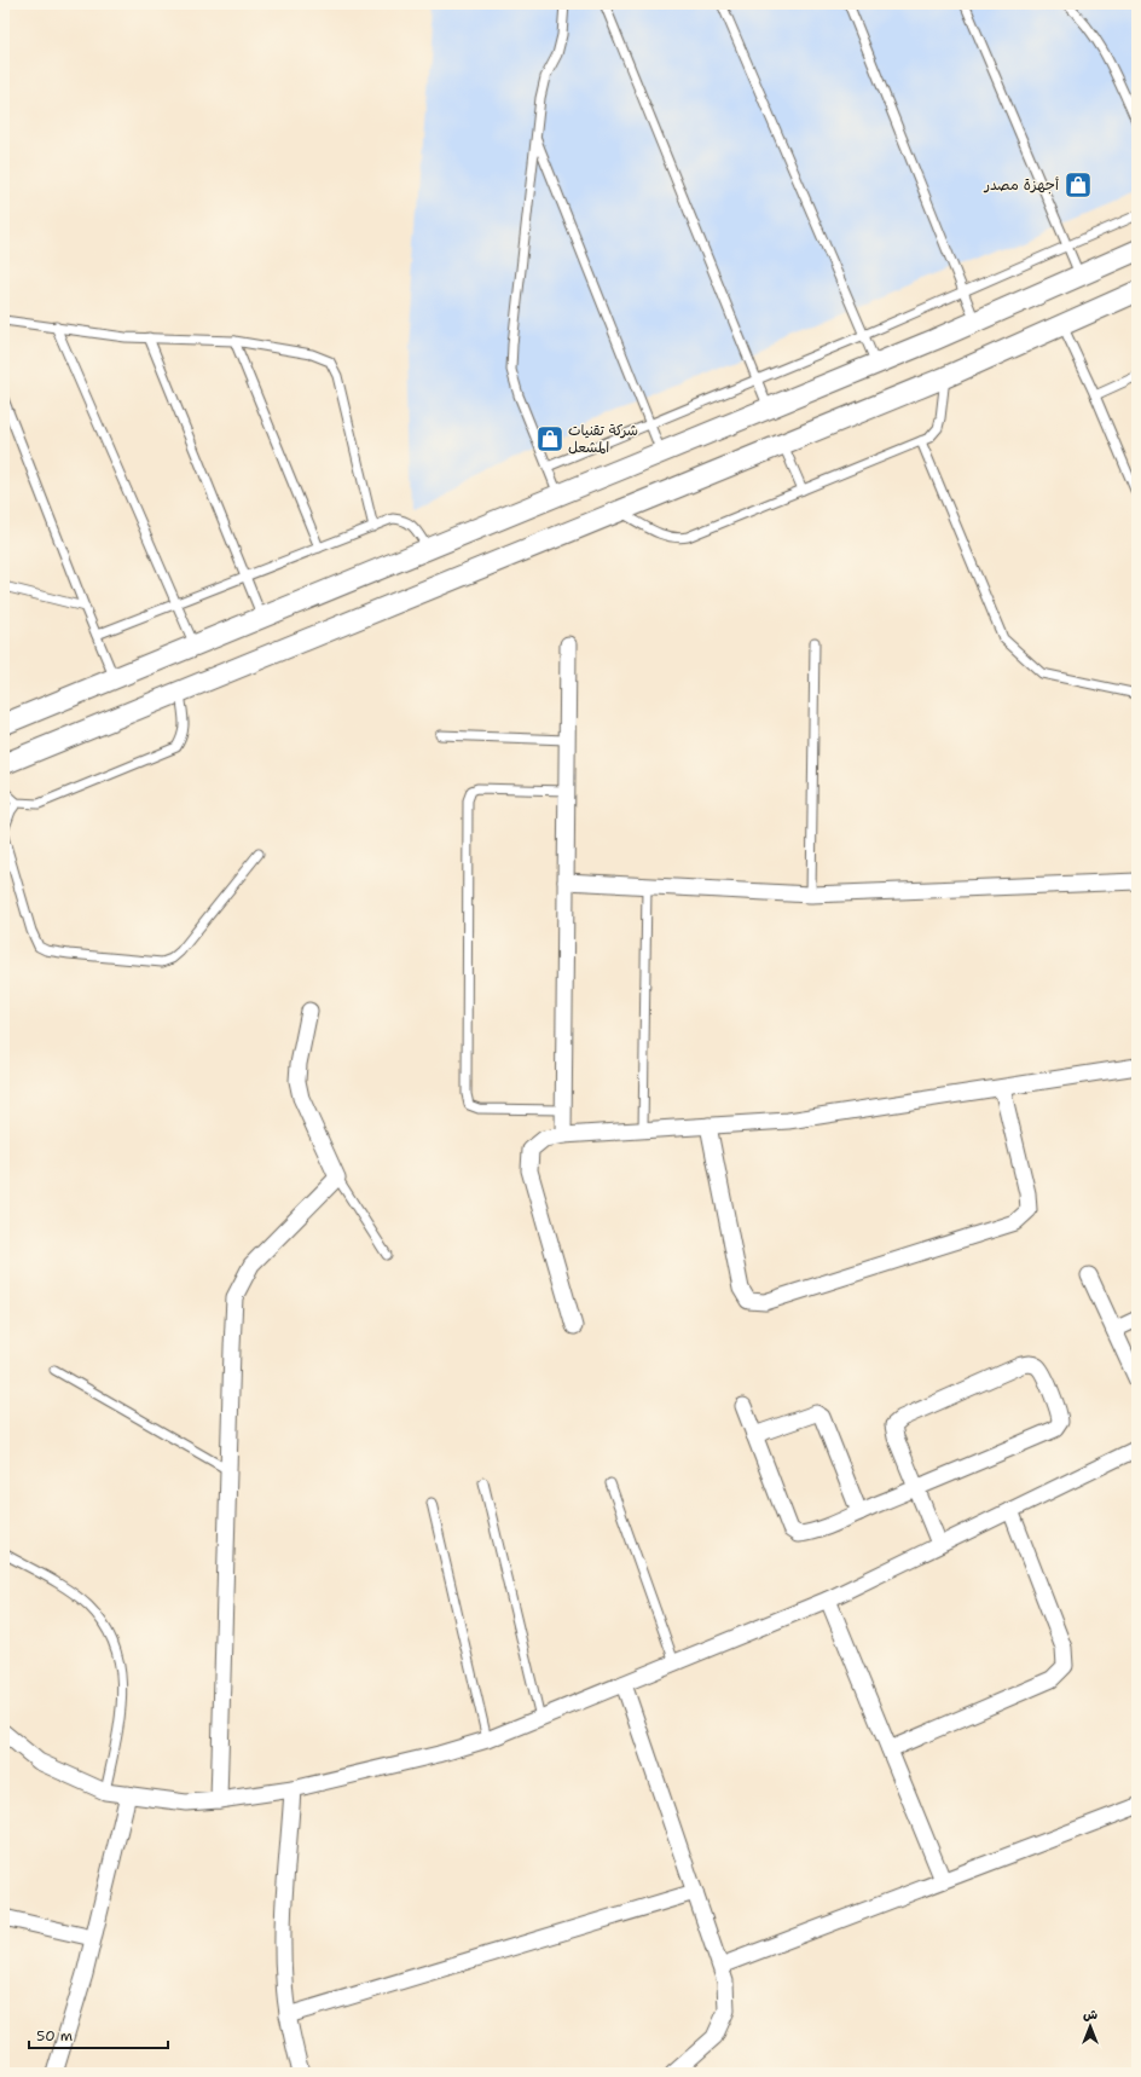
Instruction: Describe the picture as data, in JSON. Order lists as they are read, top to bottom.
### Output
{
  "places": {
    "shop": ["أجهزة مصدر", "شركة تقنيات المشعل"]
  },
  "scale_bar": "50 m",
  "north": "top"
}
